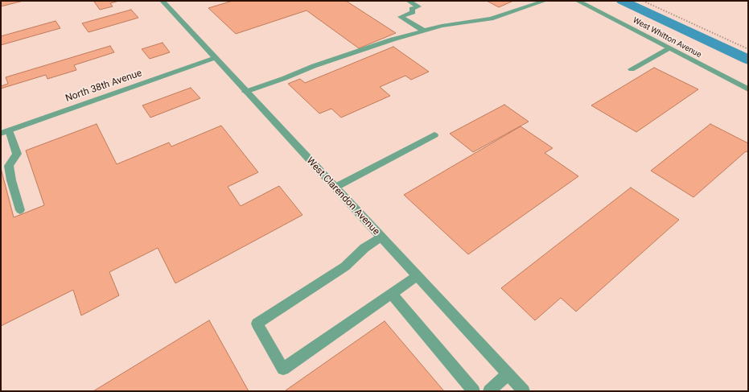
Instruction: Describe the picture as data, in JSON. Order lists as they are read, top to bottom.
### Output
{
  "streets": {
    "street": ["West Whitton Avenue", "North 38th Avenue", "West Clarendon Avenue"]
  },
  "crossings": [
    ["North 38th Avenue", "West Clarendon Avenue"]
  ]
}
